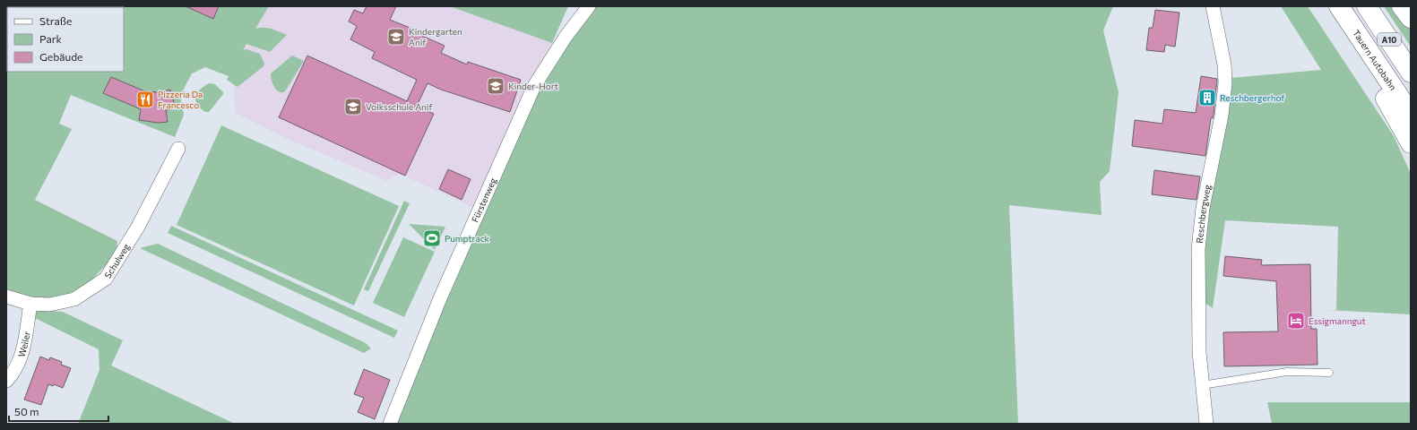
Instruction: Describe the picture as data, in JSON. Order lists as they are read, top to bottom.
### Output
{
  "streets": {
    "highway": ["A10", "Tauern Autobahn"],
    "street": [
      "Fürstenweg",
      "Reschbergweg",
      "Schulweg",
      "Weiler"
    ]
  },
  "crossings": [
    ["Schulweg", "Weiler"]
  ],
  "places": {
    "school or university": ["Kindergarten Anif", "Kinder-Hort", "Volksschule Anif"],
    "building": ["Reschbergerhof"],
    "restaurant": ["Pizzeria Da Francesco"],
    "sports": ["Pumptrack"],
    "hotel": ["Essigmanngut"]
  },
  "legend": ["Straße", "Park", "Gebäude"],
  "scale_bar": "50 m"
}
